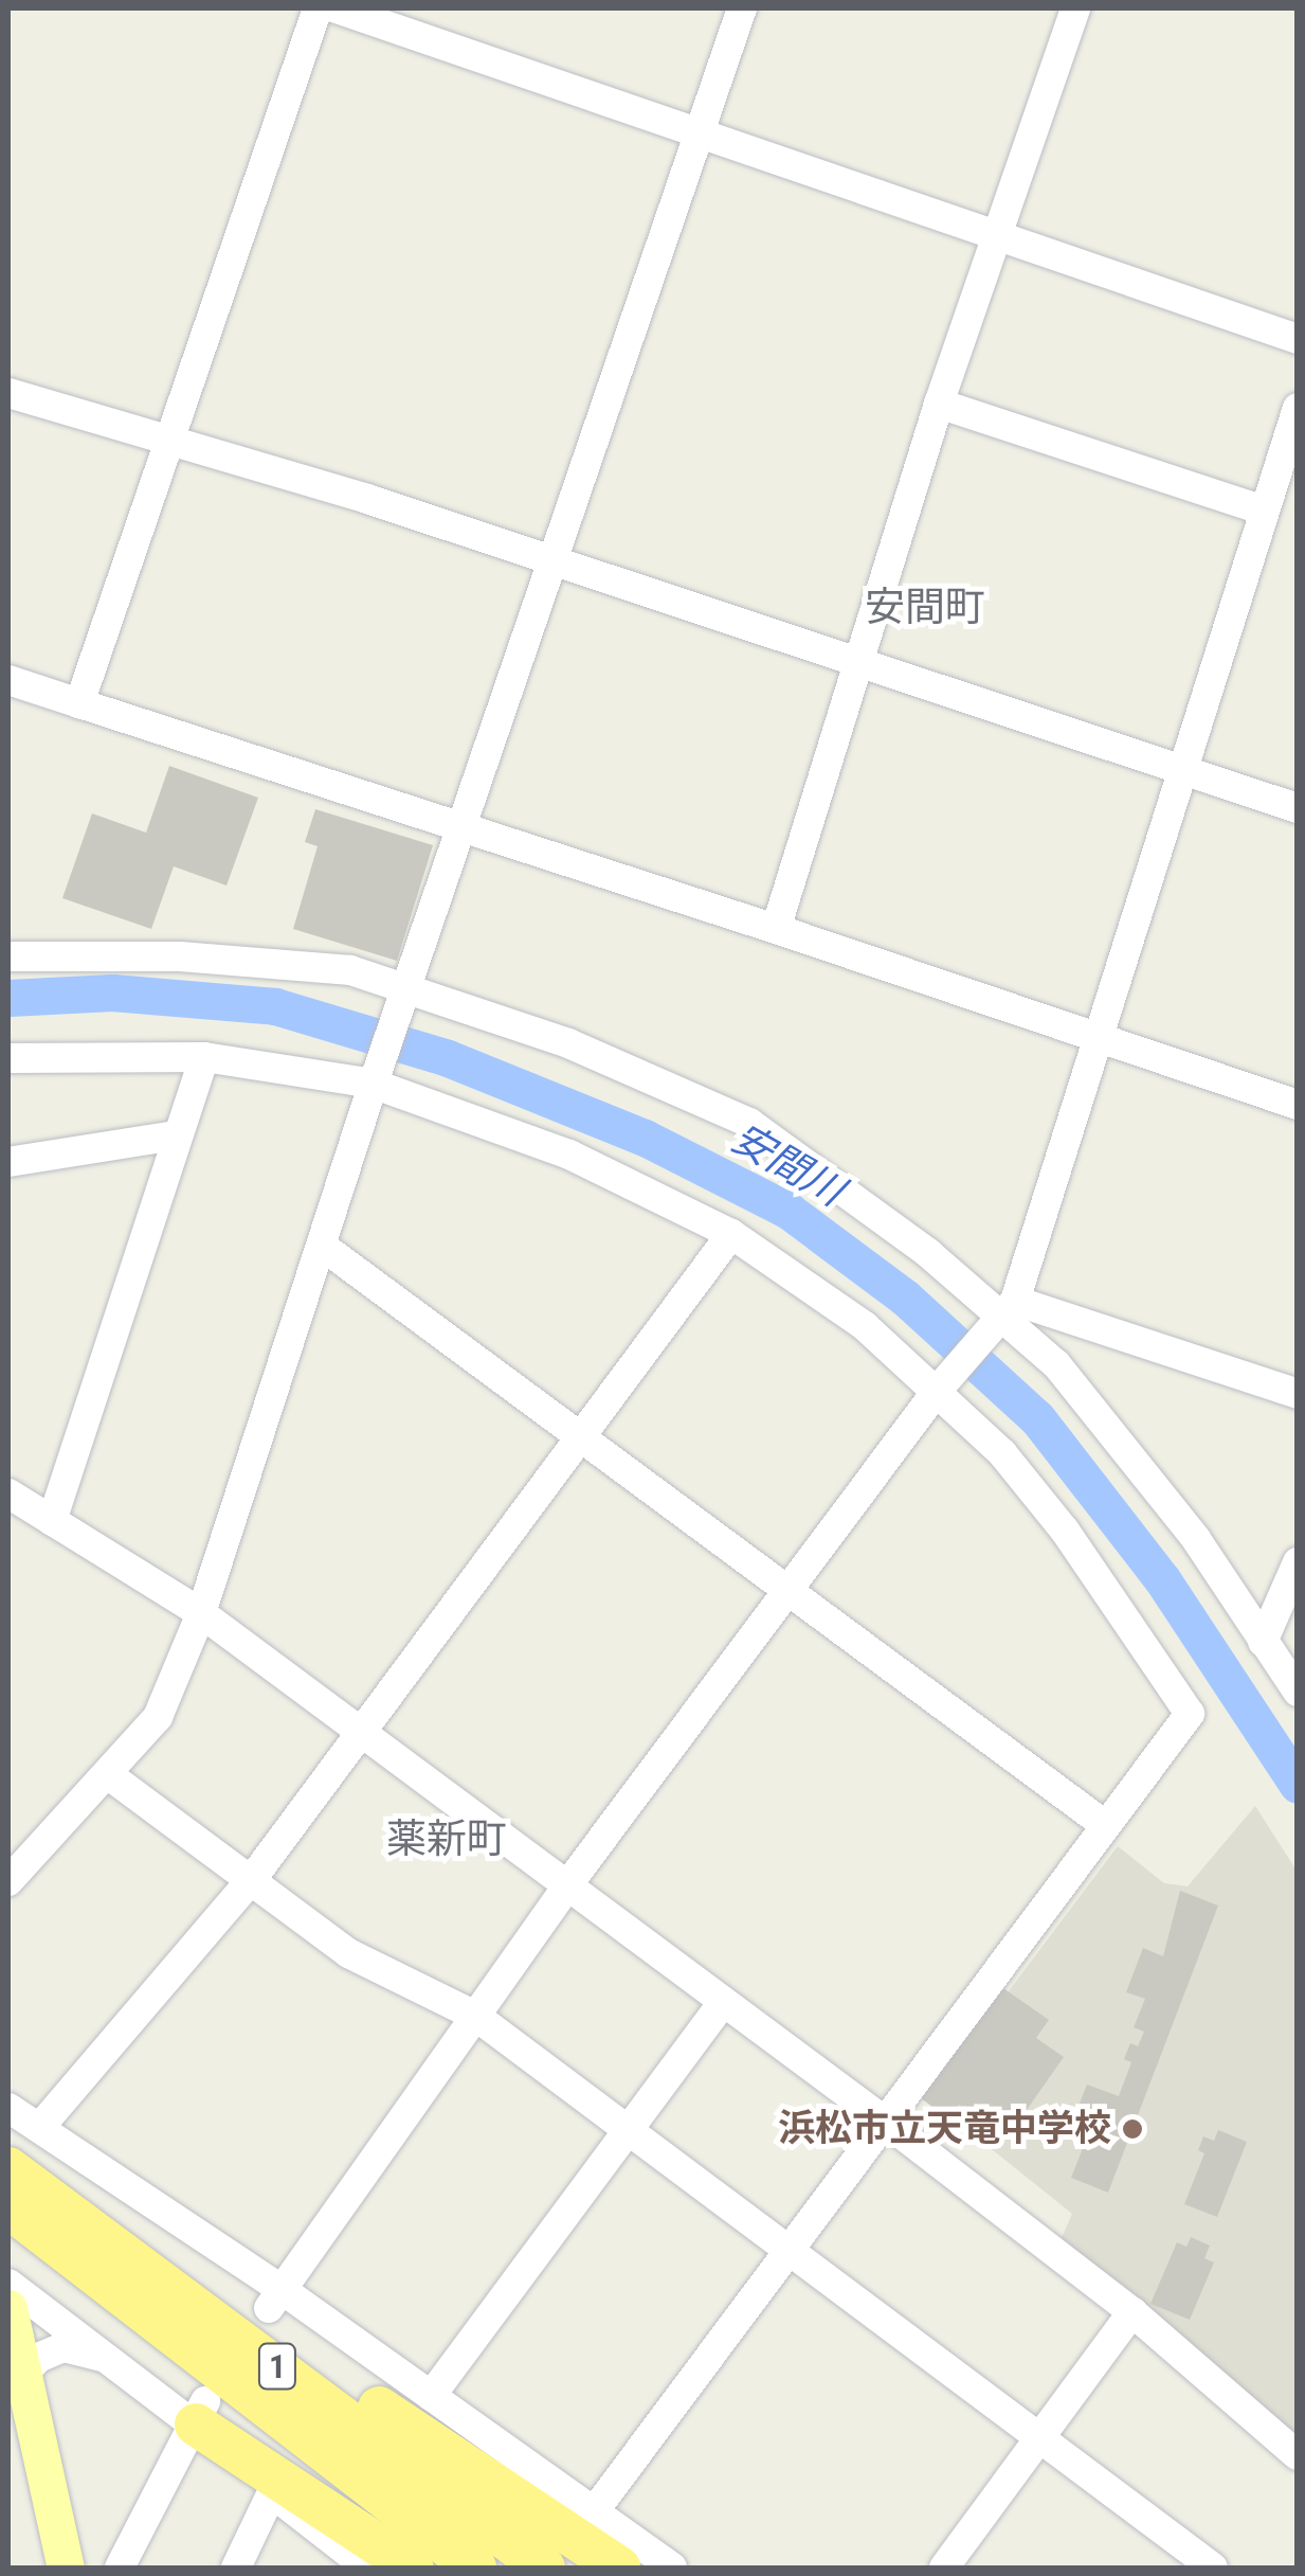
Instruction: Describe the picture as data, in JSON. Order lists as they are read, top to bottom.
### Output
{
  "streets": {
    "highway": ["1"]
  },
  "districts": ["安間町", "薬新町"],
  "water": ["安間川"],
  "places": ["浜松市立天竜中学校"]
}
